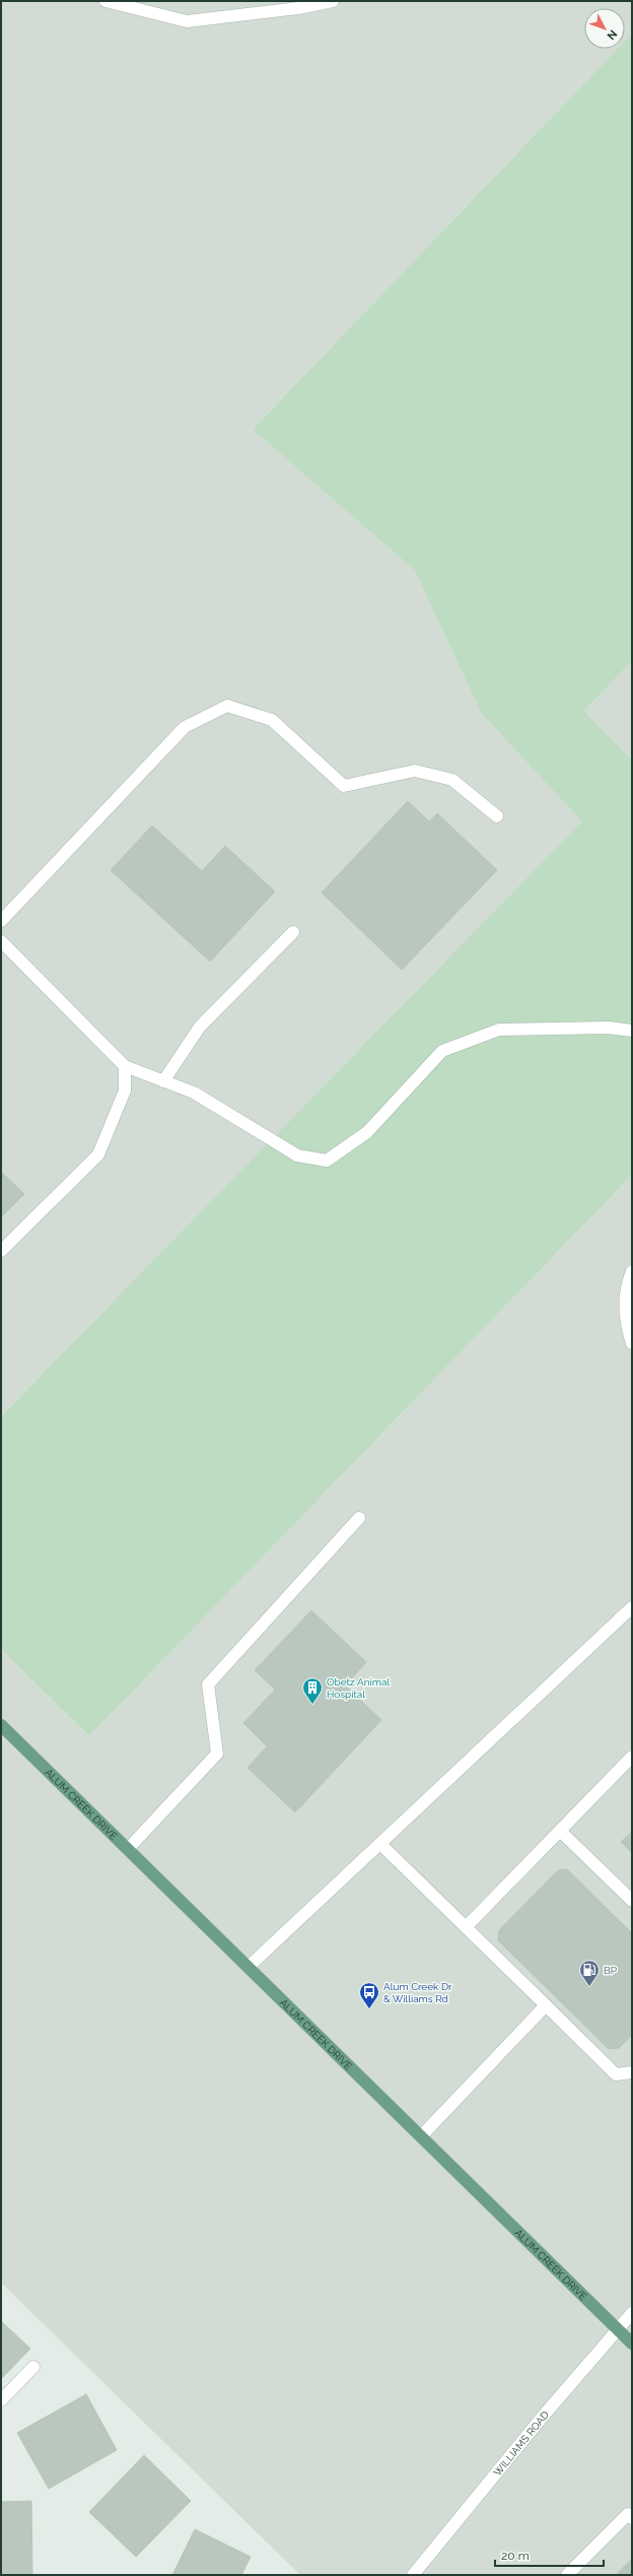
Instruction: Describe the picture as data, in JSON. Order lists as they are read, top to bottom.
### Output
{
  "streets": {
    "main road": ["ALUM CREEK DRIVE", "WILLIAMS ROAD"]
  },
  "crossings": [
    ["ALUM CREEK DRIVE", "WILLIAMS ROAD"]
  ],
  "places": {
    "building": ["Obetz Animal Hospital"],
    "fuel station": ["BP"],
    "bus stop": ["Alum Creek Dr & Williams Rd"]
  },
  "scale_bar": "20 m",
  "north": "bottom right"
}
